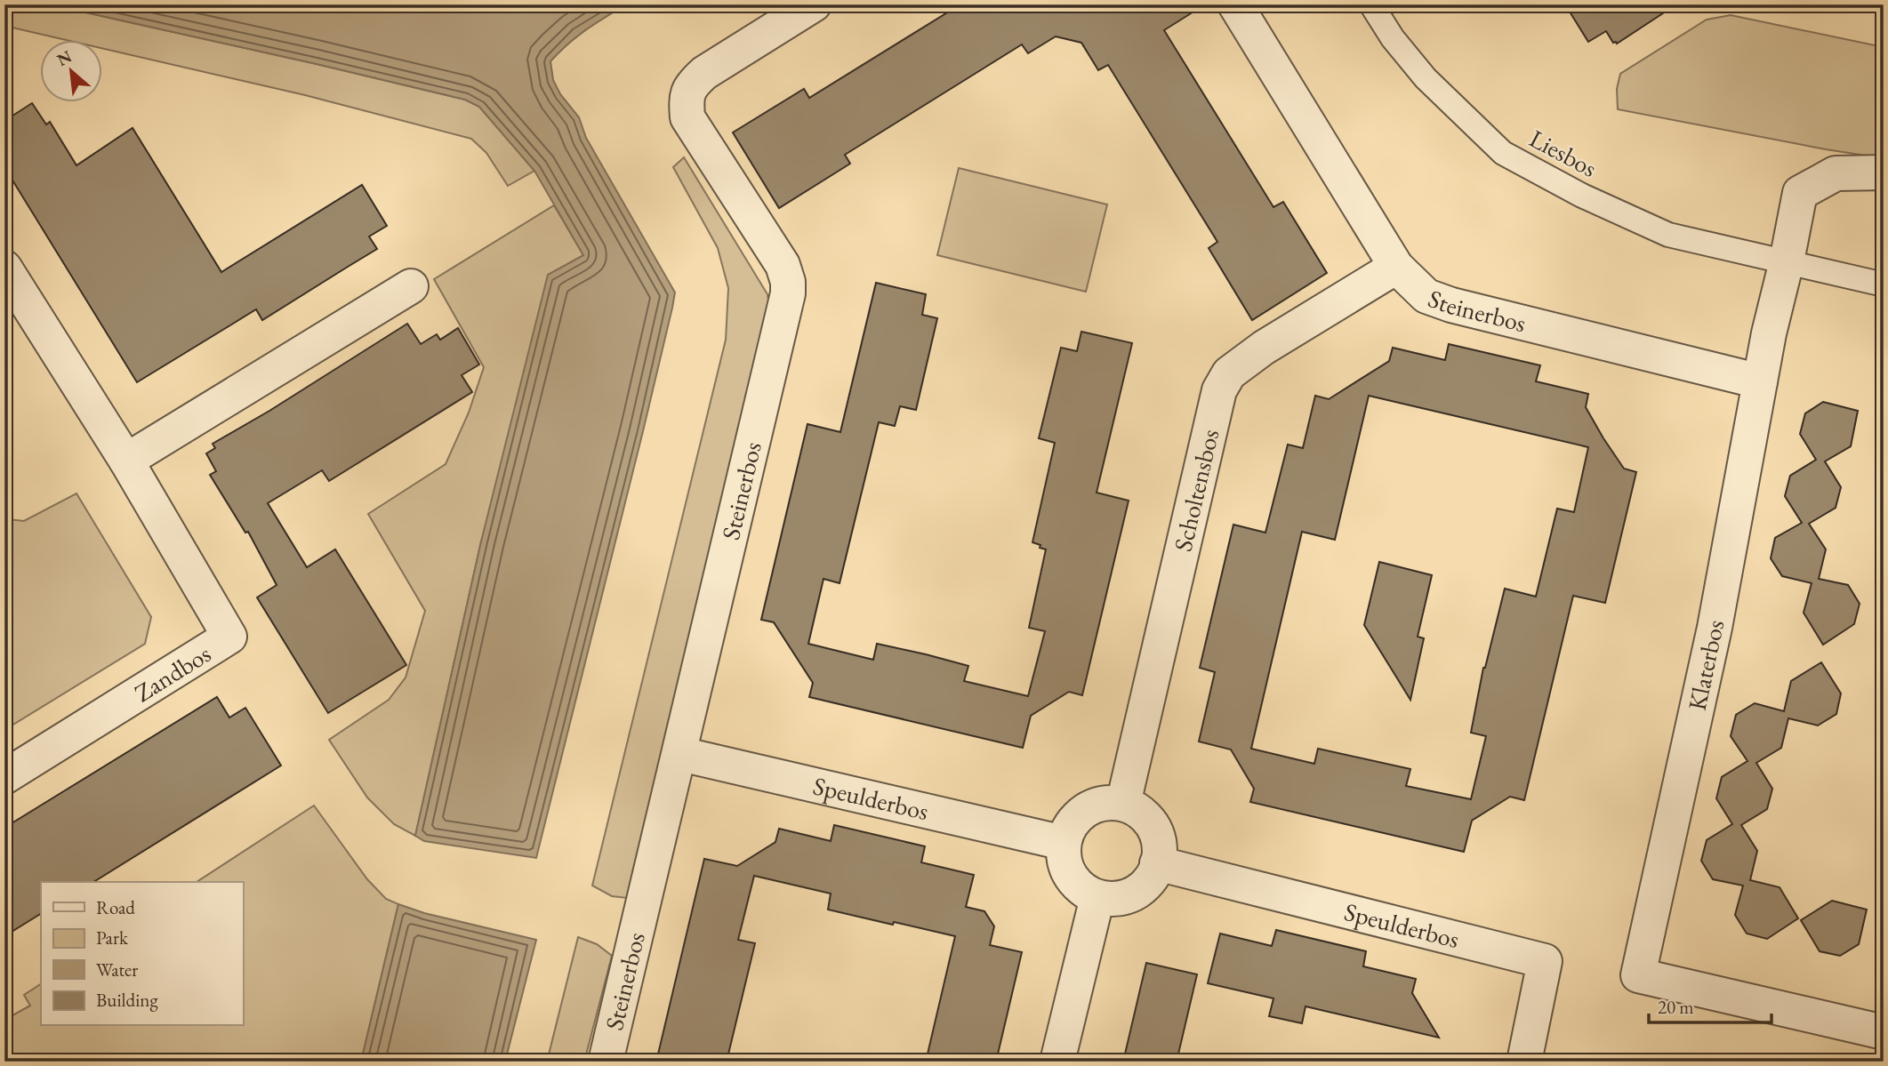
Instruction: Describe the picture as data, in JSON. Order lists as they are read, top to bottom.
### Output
{
  "streets": {
    "street": [
      "Steinerbos",
      "Scholtensbos",
      "Klaterbos",
      "Zandbos",
      "Speulderbos"
    ],
    "lane": ["Liesbos"]
  },
  "crossings": [
    ["Liesbos", "Klaterbos"],
    ["Steinerbos", "Scholtensbos"],
    ["Steinerbos", "Klaterbos"],
    ["Steinerbos", "Speulderbos"],
    ["Scholtensbos", "Speulderbos"]
  ],
  "legend": [
    "Road",
    "Park",
    "Water",
    "Building"
  ],
  "scale_bar": "20 m",
  "north": "top left"
}
